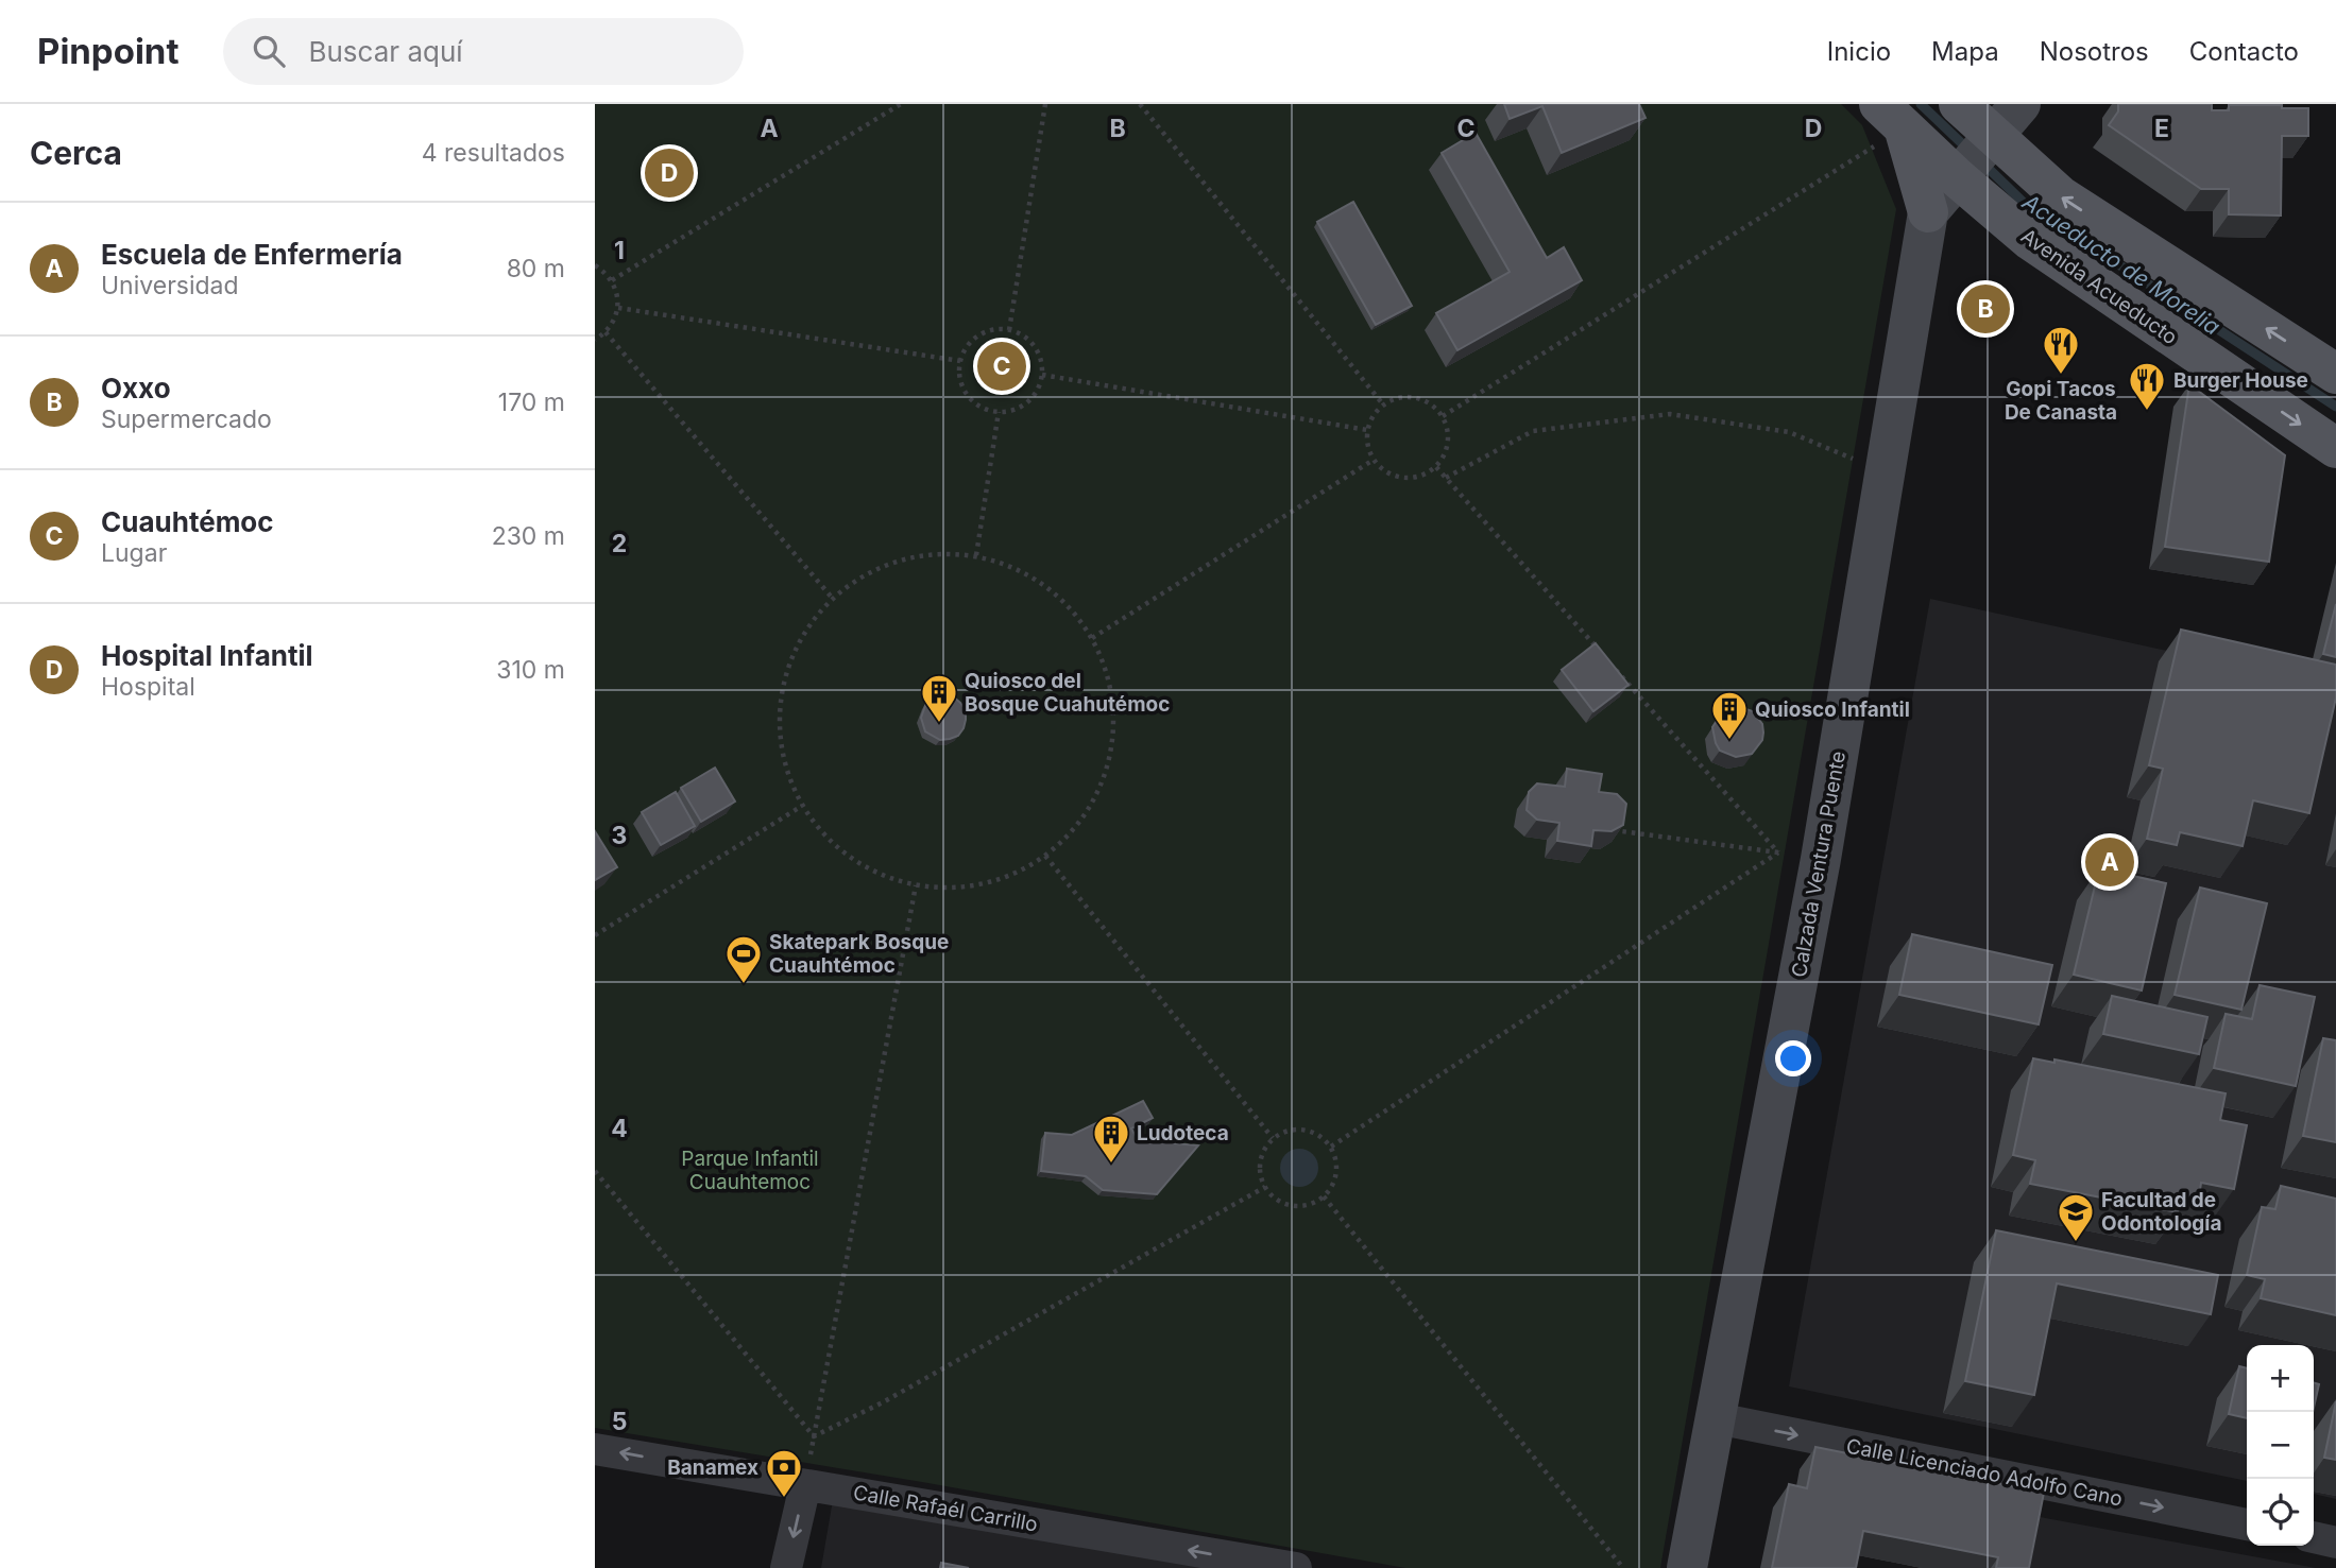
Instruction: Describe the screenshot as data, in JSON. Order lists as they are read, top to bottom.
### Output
{
  "streets": {
    "main road": ["Avenida Acueducto"],
    "street": ["Calzada Ventura Puente", "Calle Licenciado Adolfo Cano", "Calle Rafaél Carrillo"]
  },
  "crossings": [
    ["Calzada Ventura Puente", "Calle Licenciado Adolfo Cano"]
  ],
  "one_way": ["Calle Licenciado Adolfo Cano", "Calle Rafaél Carrillo"],
  "water": ["Acueducto de Morelia"],
  "parks": ["Parque Infantil Cuauhtemoc"],
  "places": {
    "restaurant": ["Gopi Tacos De Canasta", "Burger House"],
    "building": ["Quiosco del Bosque Cuahutémoc", "Quiosco Infantil", "Ludoteca"],
    "sports": ["Skatepark Bosque Cuauhtémoc"],
    "school or university": ["Facultad de Odontología"],
    "bank": ["Banamex"]
  },
  "page": {
    "header": "Pinpoint",
    "search": "Buscar aquí",
    "nav": [
      "Inicio",
      "Mapa",
      "Nosotros",
      "Contacto"
    ],
    "heading": ["Cerca", "4 resultados"],
    "pins": [
      "D",
      "B",
      "C",
      "A"
    ],
    "list": [
      {
        "mark": "A",
        "name": "Escuela de Enfermería",
        "note": "Universidad",
        "value": "80 m"
      },
      {
        "mark": "B",
        "name": "Oxxo",
        "note": "Supermercado",
        "value": "170 m"
      },
      {
        "mark": "C",
        "name": "Cuauhtémoc",
        "note": "Lugar",
        "value": "230 m"
      },
      {
        "mark": "D",
        "name": "Hospital Infantil",
        "note": "Hospital",
        "value": "310 m"
      }
    ],
    "map_buttons": ["+", "−"]
  },
  "grid": {
    "columns": [
      "A",
      "B",
      "C",
      "D",
      "E"
    ],
    "rows": [
      "1",
      "2",
      "3",
      "4",
      "5"
    ]
  }
}
